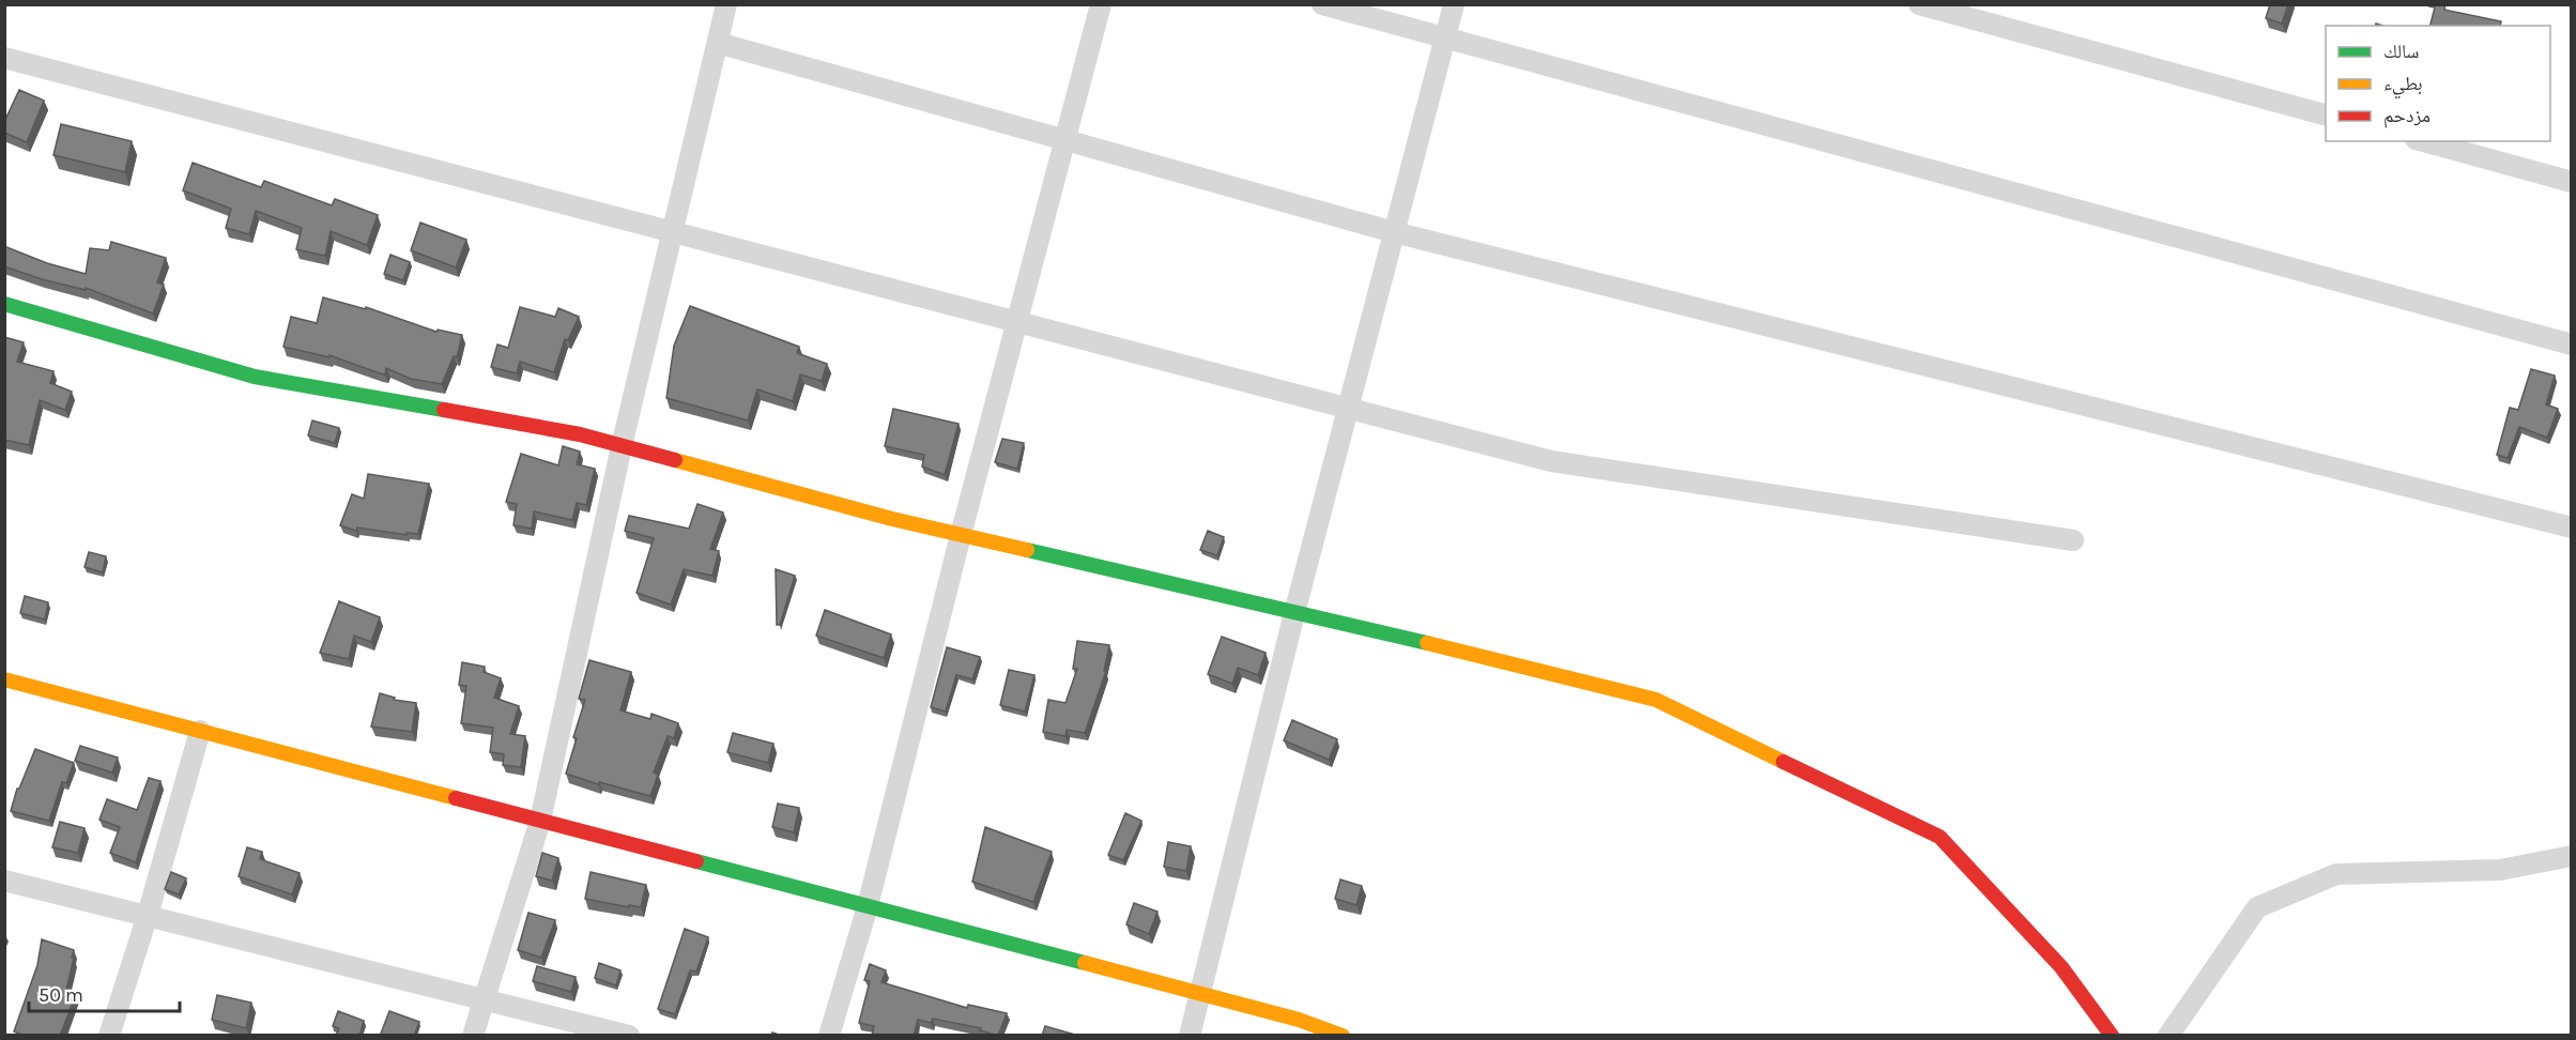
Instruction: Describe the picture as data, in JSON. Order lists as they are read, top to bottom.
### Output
{
  "legend": ["سالك", "بطيء", "مزدحم"],
  "scale_bar": "50 m"
}
